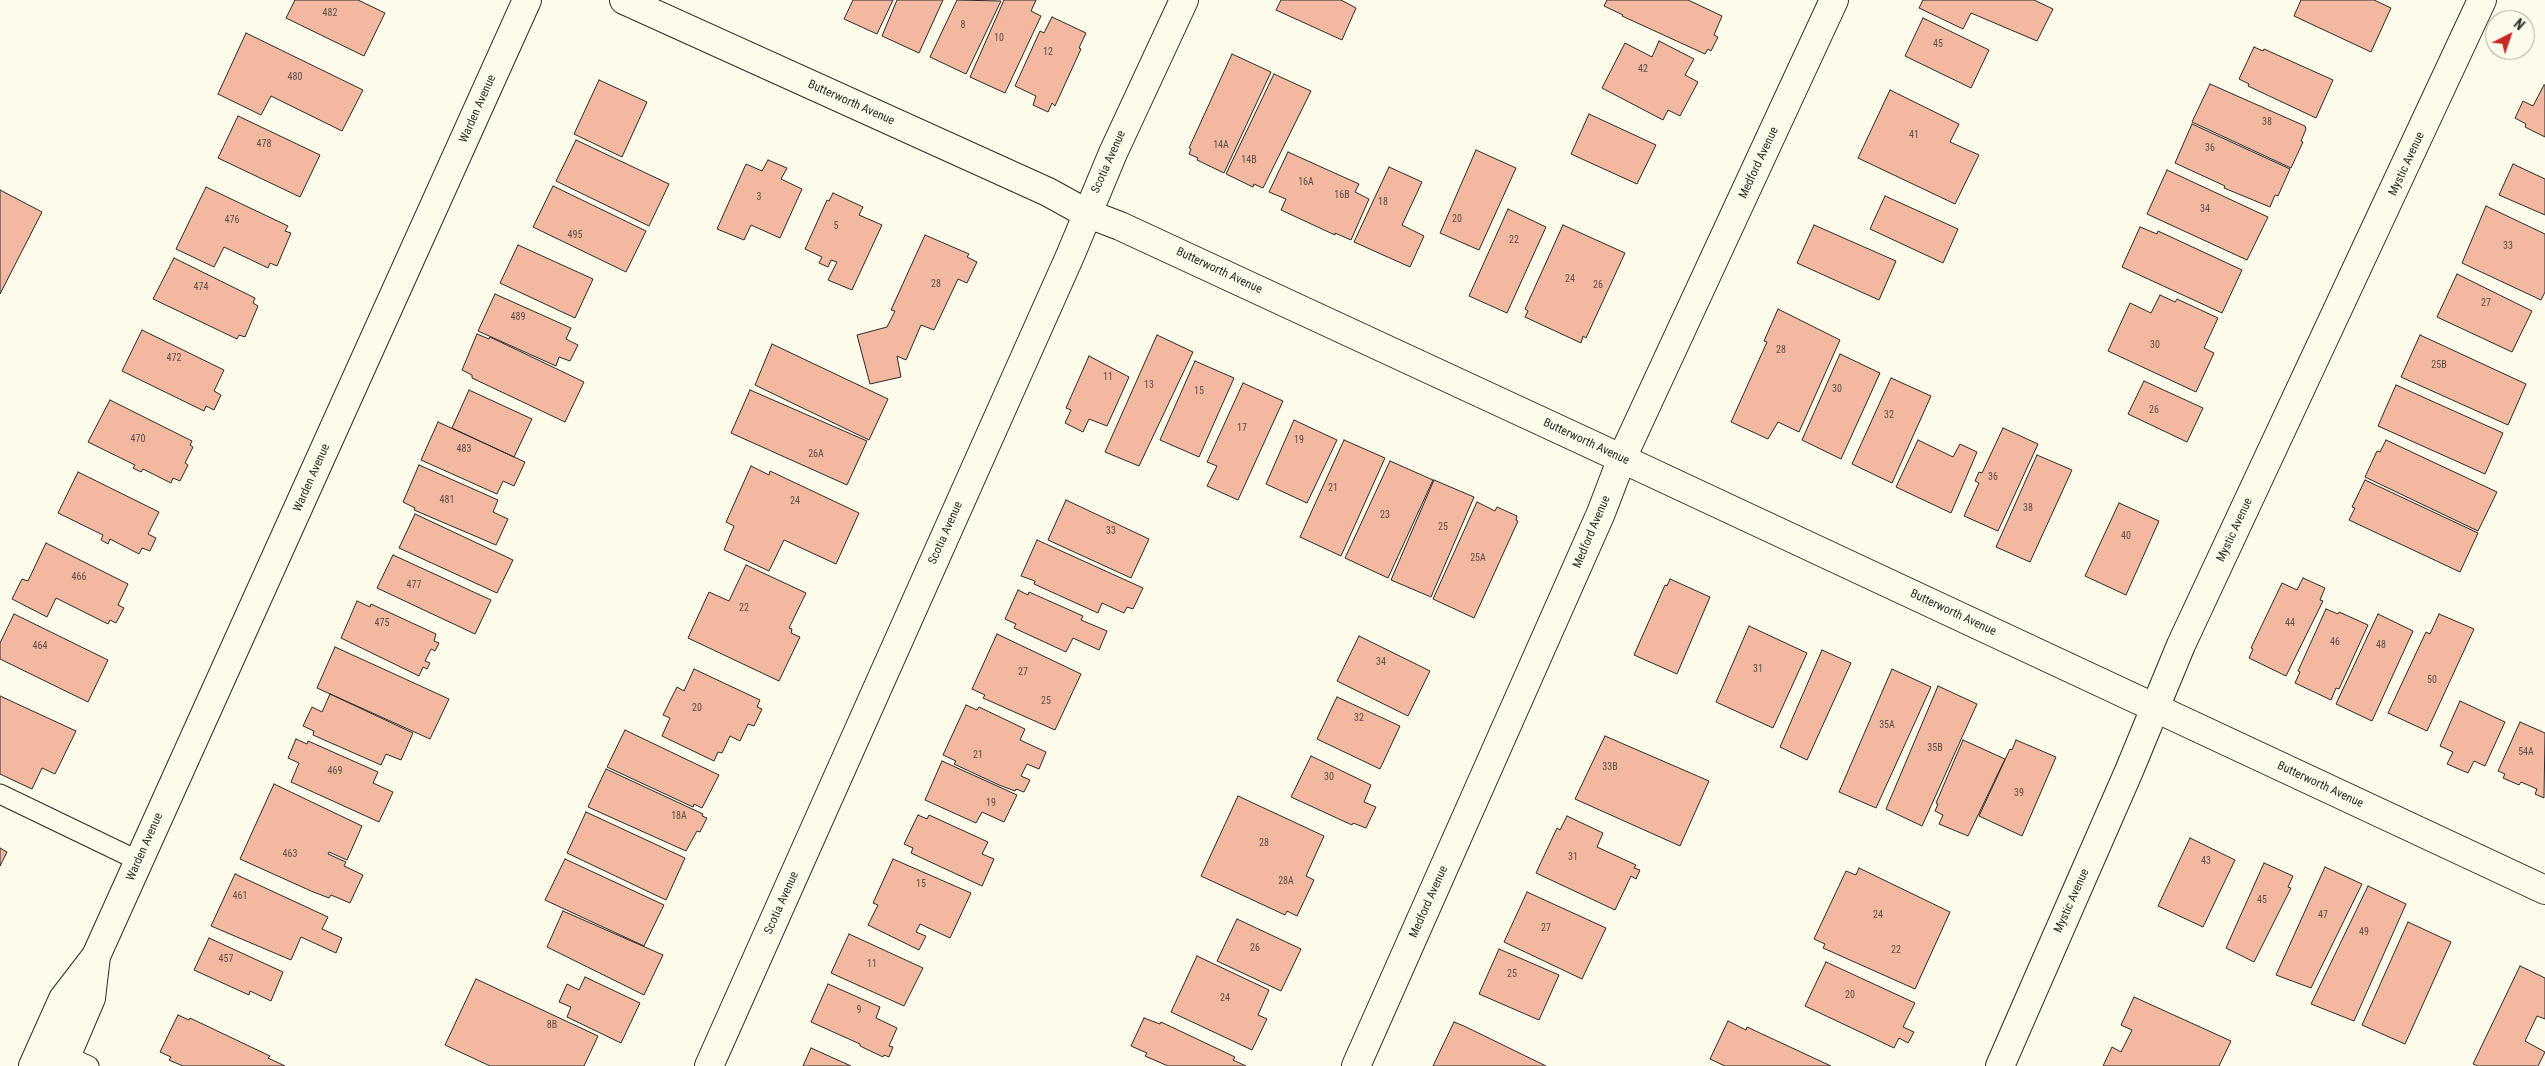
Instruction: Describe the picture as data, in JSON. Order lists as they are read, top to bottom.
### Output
{
  "streets": {
    "street": [
      "Butterworth Avenue",
      "Warden Avenue",
      "Scotia Avenue",
      "Medford Avenue",
      "Mystic Avenue"
    ]
  },
  "crossings": [
    ["Butterworth Avenue", "Scotia Avenue"],
    ["Butterworth Avenue", "Medford Avenue"],
    ["Butterworth Avenue", "Mystic Avenue"]
  ],
  "house_numbers": [
    "482",
    "8",
    "10",
    "45",
    "12",
    "42",
    "480",
    "38",
    "41",
    "478",
    "14A",
    "36",
    "14B",
    "16A",
    "16B",
    "3",
    "18",
    "34",
    "20",
    "476",
    "5",
    "495",
    "22",
    "33",
    "24",
    "28",
    "26",
    "474",
    "27",
    "489",
    "30",
    "28",
    "472",
    "25B",
    "11",
    "13",
    "30",
    "15",
    "26",
    "32",
    "17",
    "470",
    "19",
    "483",
    "26A",
    "36",
    "21",
    "481",
    "24",
    "38",
    "23",
    "25",
    "33",
    "40",
    "25A",
    "466",
    "477",
    "22",
    "475",
    "44",
    "46",
    "48",
    "464",
    "34",
    "31",
    "27",
    "50",
    "25",
    "20",
    "32",
    "35A",
    "35B",
    "54A",
    "21",
    "33B",
    "469",
    "30",
    "39",
    "19",
    "18A",
    "28",
    "463",
    "31",
    "43",
    "28A",
    "15",
    "461",
    "45",
    "24",
    "47",
    "27",
    "49",
    "26",
    "22",
    "457",
    "11",
    "25",
    "20",
    "24",
    "9",
    "8B"
  ],
  "north": "top right"
}
